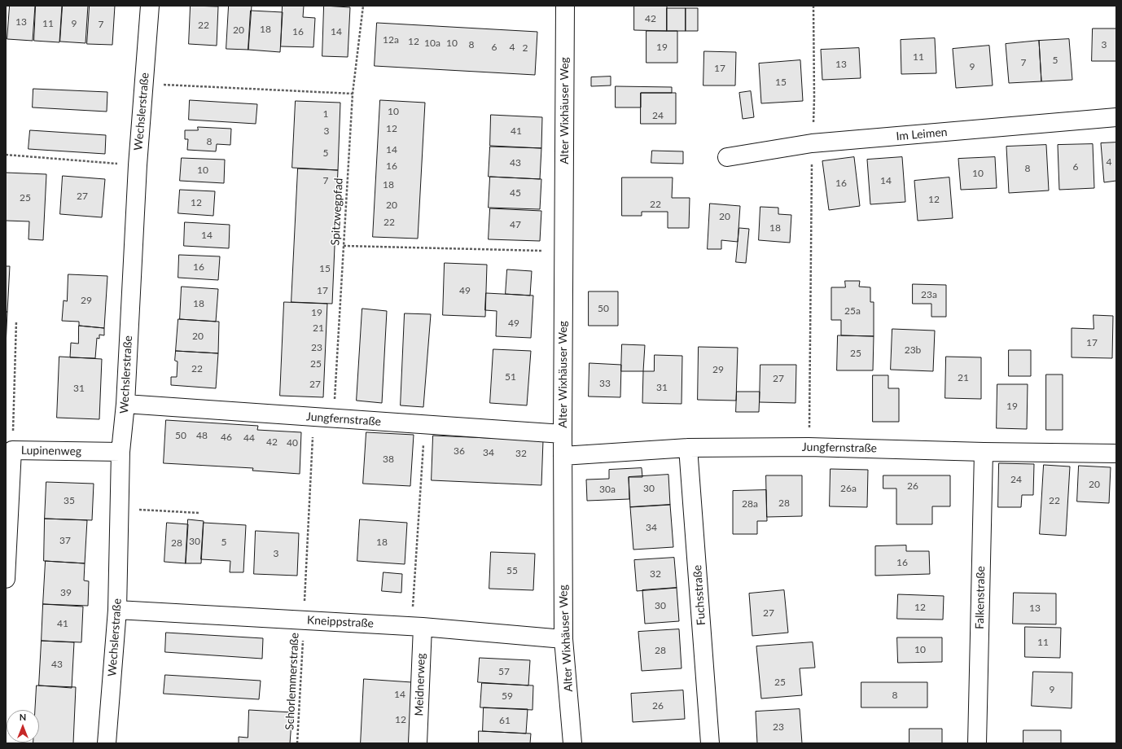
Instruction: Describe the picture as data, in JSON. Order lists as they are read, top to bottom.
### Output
{
  "streets": {
    "street": [
      "Alter Wixhäuser Weg",
      "Wechslerstraße",
      "Im Leimen",
      "Jungfernstraße",
      "Lupinenweg",
      "Fuchsstraße",
      "Falkenstraße",
      "Kneippstraße",
      "Meidnerweg"
    ],
    "path": ["Spitzwegpfad", "Schorlemmerstraße"]
  },
  "crossings": [
    ["Alter Wixhäuser Weg", "Jungfernstraße"],
    ["Alter Wixhäuser Weg", "Kneippstraße"],
    ["Wechslerstraße", "Jungfernstraße"],
    ["Wechslerstraße", "Lupinenweg"],
    ["Wechslerstraße", "Kneippstraße"],
    ["Spitzwegpfad", "Jungfernstraße"],
    ["Jungfernstraße", "Fuchsstraße"],
    ["Jungfernstraße", "Falkenstraße"],
    ["Jungfernstraße", "Schorlemmerstraße"],
    ["Kneippstraße", "Schorlemmerstraße"],
    ["Kneippstraße", "Meidnerweg"]
  ],
  "house_numbers": [
    "42",
    "13",
    "11",
    "9",
    "7",
    "22",
    "18",
    "20",
    "16",
    "14",
    "12a",
    "12",
    "10a",
    "10",
    "8",
    "3",
    "6",
    "4",
    "19",
    "2",
    "11",
    "5",
    "7",
    "13",
    "9",
    "17",
    "15",
    "10",
    "1",
    "24",
    "12",
    "3",
    "41",
    "8",
    "14",
    "5",
    "4",
    "43",
    "16",
    "6",
    "8",
    "10",
    "10",
    "7",
    "14",
    "16",
    "18",
    "45",
    "27",
    "25",
    "12",
    "12",
    "22",
    "20",
    "20",
    "22",
    "47",
    "18",
    "14",
    "16",
    "15",
    "17",
    "49",
    "23a",
    "29",
    "18",
    "50",
    "25a",
    "19",
    "49",
    "21",
    "20",
    "17",
    "23",
    "23b",
    "25",
    "25",
    "22",
    "29",
    "51",
    "21",
    "27",
    "33",
    "27",
    "31",
    "31",
    "19",
    "50",
    "48",
    "46",
    "44",
    "42",
    "40",
    "36",
    "34",
    "32",
    "38",
    "24",
    "20",
    "26",
    "30",
    "26a",
    "30a",
    "35",
    "22",
    "28",
    "28a",
    "34",
    "37",
    "30",
    "5",
    "18",
    "28",
    "3",
    "16",
    "55",
    "32",
    "39",
    "30",
    "12",
    "13",
    "27",
    "41",
    "11",
    "10",
    "28",
    "43",
    "57",
    "25",
    "9",
    "14",
    "8",
    "59",
    "26",
    "12",
    "61",
    "23"
  ],
  "north": "top"
}
